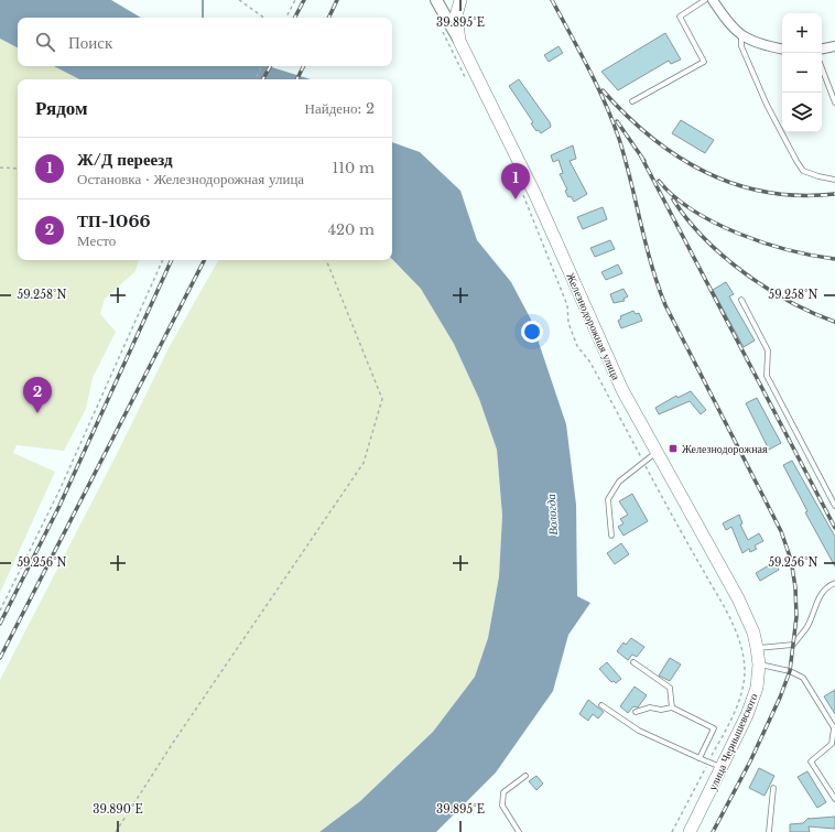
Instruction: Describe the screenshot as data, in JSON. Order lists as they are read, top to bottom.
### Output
{
  "streets": {
    "main road": ["Железнодорожная улица", "улица Чернышевского"]
  },
  "crossings": [
    ["Железнодорожная улица", "улица Чернышевского"]
  ],
  "water": ["Вологда"],
  "places": {
    "transit": ["Железнодорожная"]
  },
  "page": {
    "map_buttons": ["+", "−"],
    "search": "Поиск",
    "heading": ["Рядом", "Найдено: 2"],
    "list": [
      {
        "mark": "1",
        "name": "Ж/Д переезд",
        "note": "Остановка · Железнодорожная улица",
        "value": "110 m"
      },
      {
        "mark": "2",
        "name": "ТП-1066",
        "note": "Место",
        "value": "420 m"
      }
    ],
    "pins": ["1", "2"]
  },
  "coordinates": [
    "39.895°E",
    "59.258°N",
    "59.256°N",
    "39.890°E"
  ]
}
